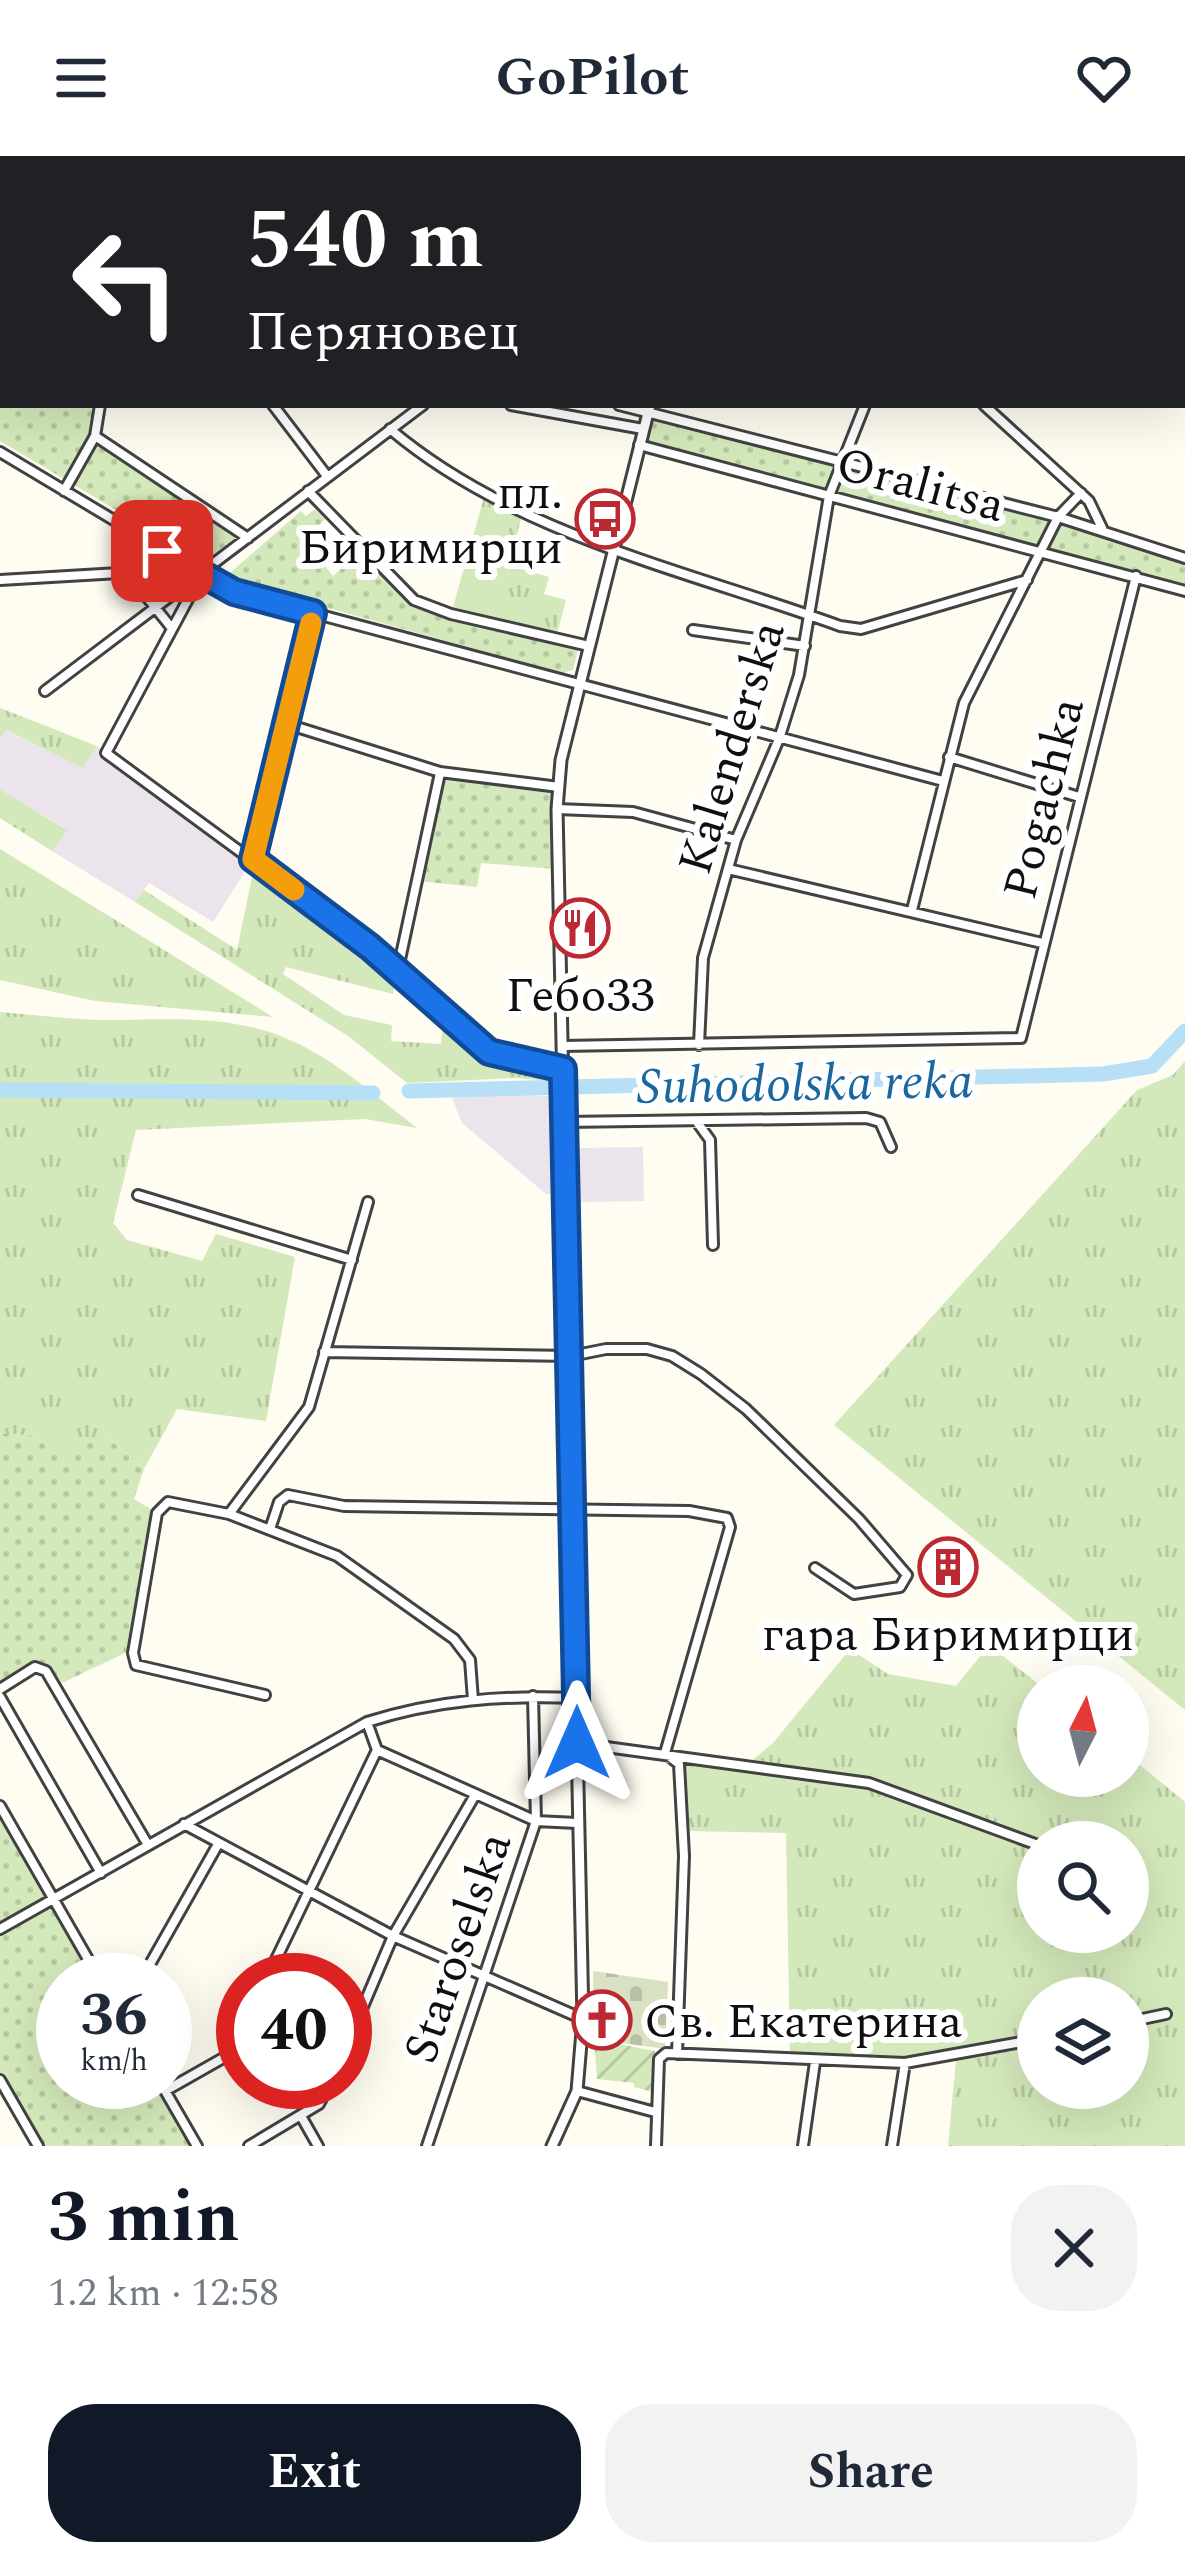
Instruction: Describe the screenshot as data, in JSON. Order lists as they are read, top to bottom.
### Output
{
  "streets": {
    "street": [
      "Oralitsa",
      "Kalenderska",
      "Pogachka",
      "Staroselska"
    ]
  },
  "crossings": [
    ["Oralitsa", "Kalenderska"],
    ["Oralitsa", "Pogachka"],
    ["Kalenderska", "Pogachka"]
  ],
  "water": ["Suhodolska reka"],
  "places": {
    "bus stop": ["пл. Биримирци"],
    "restaurant": ["Гебо33"],
    "building": ["гара Биримирци"],
    "church": ["Св. Екатерина"]
  },
  "north": "top",
  "page": {
    "header": "GoPilot",
    "turn": ["540 m", "Перяновец"],
    "speed": "36 km/h",
    "limit": "40",
    "heading": ["3 min", "1.2 km · 12:58"],
    "buttons": ["Exit", "Share"]
  }
}
